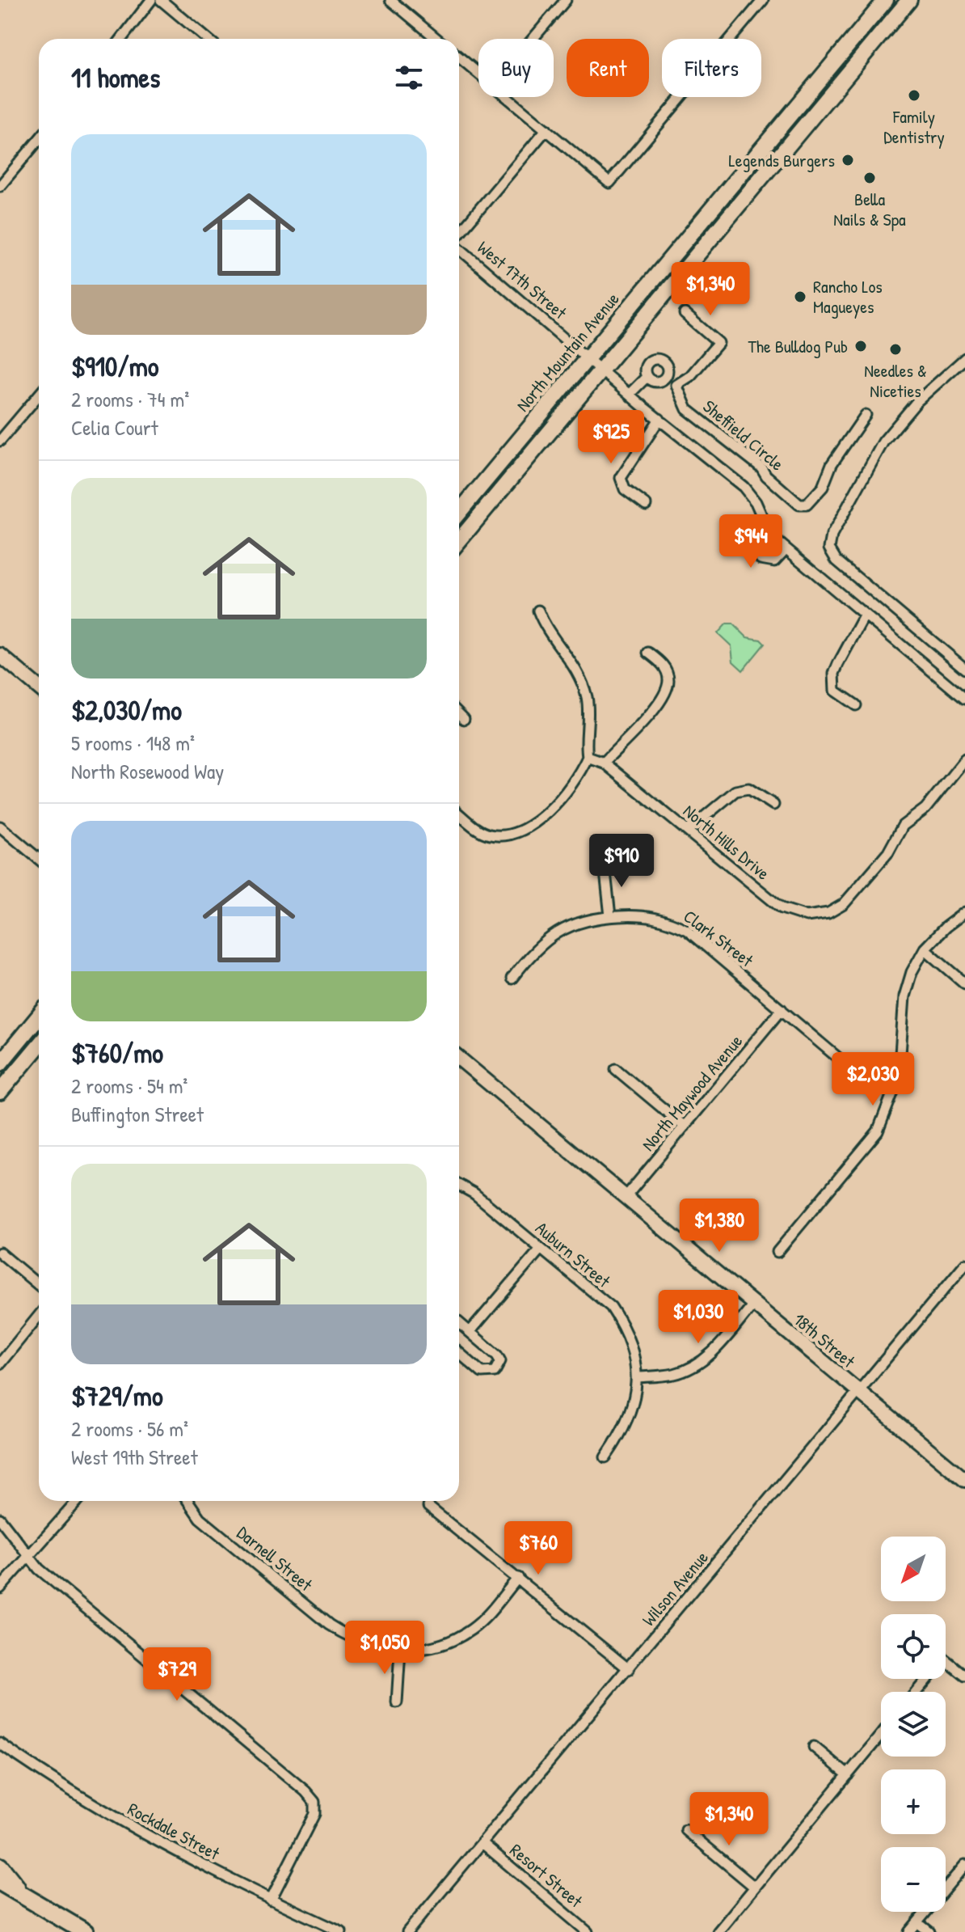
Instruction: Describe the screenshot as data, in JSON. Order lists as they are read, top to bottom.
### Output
{
  "streets": {
    "main road": ["North Mountain Avenue", "18th Street"],
    "street": [
      "West 17th Street",
      "Sheffield Circle",
      "North Hills Drive",
      "Clark Street",
      "North Maywood Avenue",
      "Auburn Street",
      "Darnell Street",
      "Wilson Avenue",
      "Rockdale Street",
      "Resort Street"
    ]
  },
  "crossings": [
    ["West 17th Street", "North Mountain Avenue"],
    ["Clark Street", "North Maywood Avenue"],
    ["North Maywood Avenue", "18th Street"],
    ["18th Street", "Wilson Avenue"],
    ["Wilson Avenue", "Resort Street"]
  ],
  "places": [
    "Family Dentistry",
    "Legends Burgers",
    "Bella Nails & Spa",
    "Rancho Los Magueyes",
    "The Bulldog Pub",
    "Needles & Niceties"
  ],
  "north": "bottom left",
  "page": {
    "chip": ["Buy", "Rent", "Filters"],
    "heading": "11 homes",
    "list": [
      {
        "name": "$910/mo",
        "note": "2 rooms · 74 m² · Celia Court"
      },
      {
        "name": "$2,030/mo",
        "note": "5 rooms · 148 m² · North Rosewood Way"
      },
      {
        "name": "$760/mo",
        "note": "2 rooms · 54 m² · Buffington Street"
      },
      {
        "name": "$729/mo",
        "note": "2 rooms · 56 m² · West 19th Street"
      }
    ],
    "price": [
      "$1,340",
      "$925",
      "$944",
      "$910",
      "$2,030",
      "$1,380",
      "$1,030",
      "$760",
      "$1,050",
      "$729",
      "$1,340"
    ],
    "map_buttons": ["+", "−"]
  }
}
